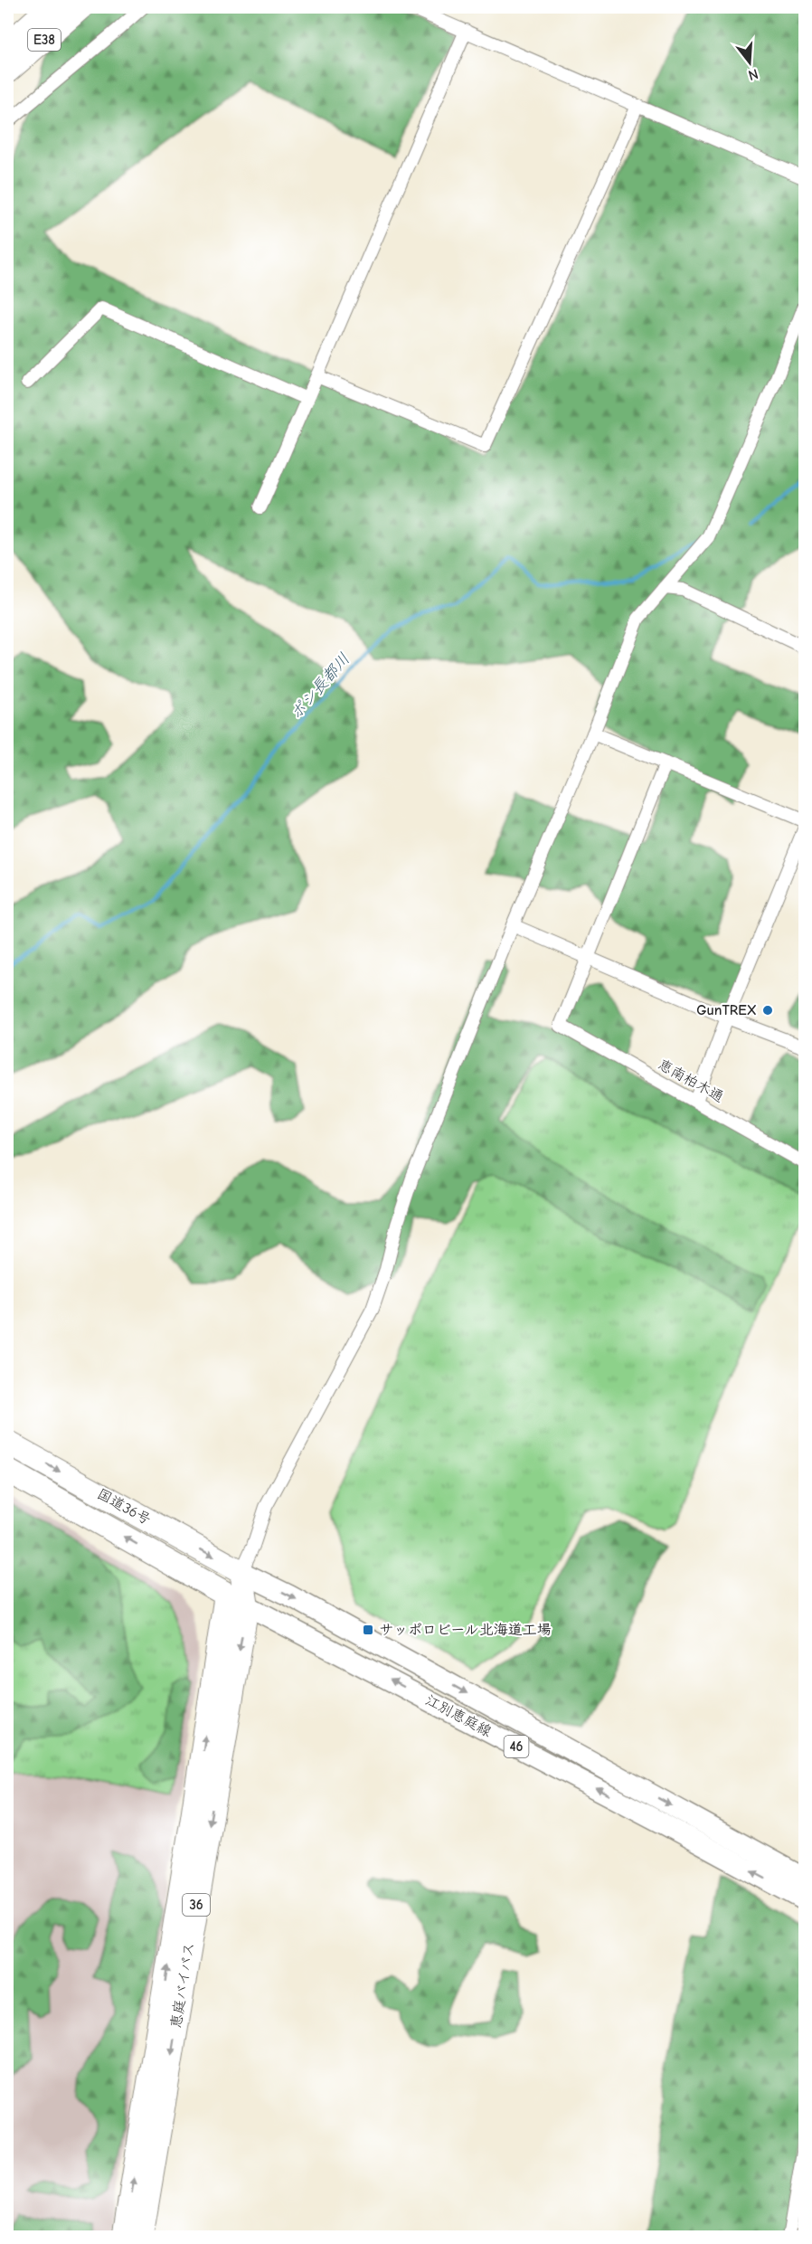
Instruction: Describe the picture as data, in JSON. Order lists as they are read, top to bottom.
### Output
{
  "streets": {
    "highway": [
      "E38",
      "国道36号",
      "36",
      "恵庭バイパス"
    ],
    "main road": ["江別恵庭線", "46"],
    "street": ["恵南柏木通"]
  },
  "crossings": [
    ["国道36号", "江別恵庭線"],
    ["国道36号", "恵庭バイパス"],
    ["江別恵庭線", "恵庭バイパス"]
  ],
  "water": ["ポシ長都川"],
  "places": {
    "other": ["GunTREX"],
    "transit": ["サッポロビール北海道工場"]
  },
  "north": "bottom"
}
